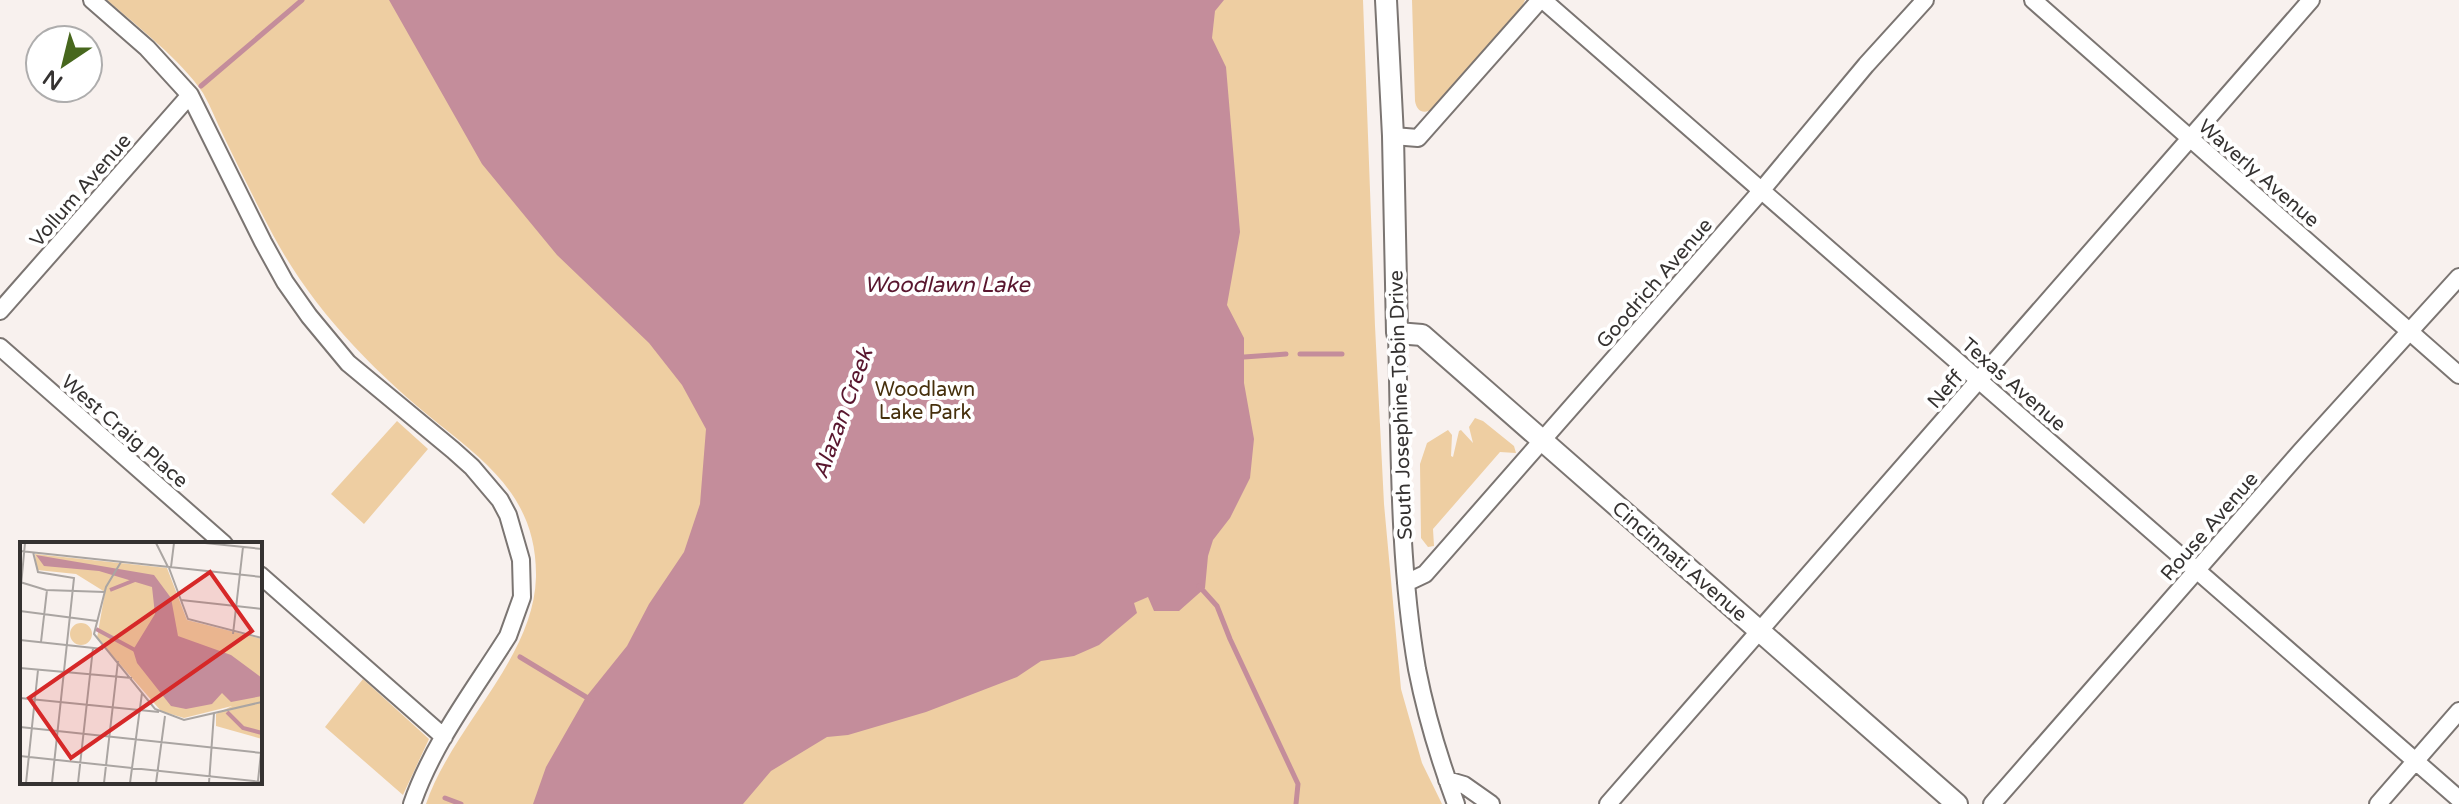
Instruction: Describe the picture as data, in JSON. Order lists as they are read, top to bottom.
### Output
{
  "streets": {
    "street": [
      "Waverly Avenue",
      "Vollum Avenue",
      "Goodrich Avenue",
      "Texas Avenue",
      "Neff",
      "South Josephine Tobin Drive",
      "West Craig Place",
      "Rouse Avenue",
      "Cincinnati Avenue"
    ]
  },
  "crossings": [
    ["Waverly Avenue", "Neff"],
    ["Waverly Avenue", "Rouse Avenue"],
    ["Goodrich Avenue", "Texas Avenue"],
    ["Goodrich Avenue", "South Josephine Tobin Drive"],
    ["Goodrich Avenue", "Cincinnati Avenue"],
    ["Texas Avenue", "Neff"],
    ["Texas Avenue", "Rouse Avenue"],
    ["Neff", "Cincinnati Avenue"],
    ["South Josephine Tobin Drive", "Cincinnati Avenue"]
  ],
  "water": ["Woodlawn Lake", "Alazan Creek"],
  "parks": ["Woodlawn Lake Park"],
  "north": "bottom left"
}
